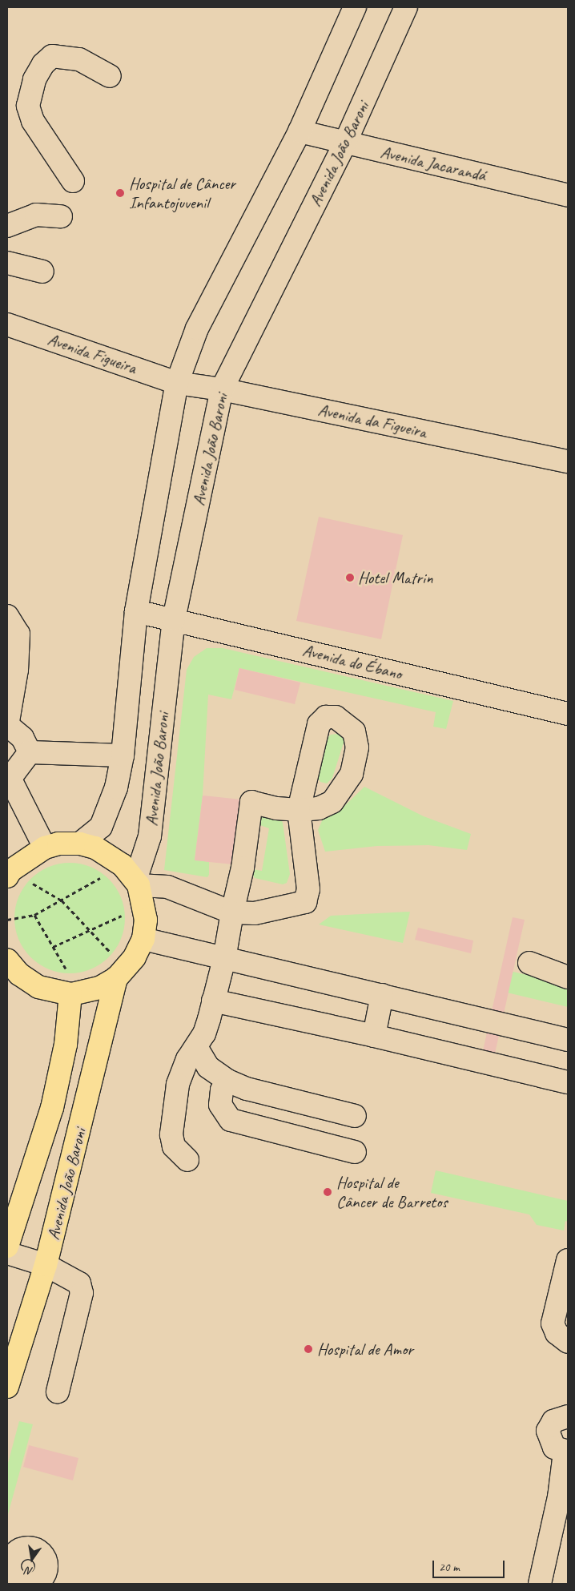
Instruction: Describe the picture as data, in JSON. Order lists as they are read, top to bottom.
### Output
{
  "streets": {
    "main road": ["Avenida João Baroni"],
    "street": [
      "Avenida Jacarandá",
      "Avenida Figueira",
      "Avenida da Figueira",
      "Avenida do Ébano"
    ]
  },
  "crossings": [
    ["Avenida João Baroni", "Avenida Jacarandá"],
    ["Avenida João Baroni", "Avenida da Figueira"],
    ["Avenida João Baroni", "Avenida do Ébano"],
    ["Avenida Figueira", "Avenida da Figueira"]
  ],
  "places": [
    "Hospital de Câncer Infantojuvenil",
    "Hotel Matrin",
    "Hospital de Câncer de Barretos",
    "Hospital de Amor"
  ],
  "scale_bar": "20 m",
  "north": "bottom"
}
